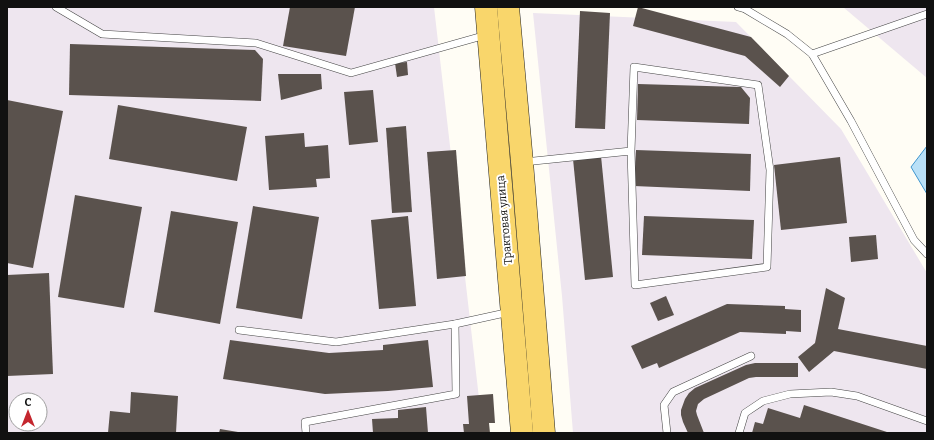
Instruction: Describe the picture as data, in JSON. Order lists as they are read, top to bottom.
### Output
{
  "streets": {
    "main road": ["Трактовая улица"]
  },
  "north": "top"
}
